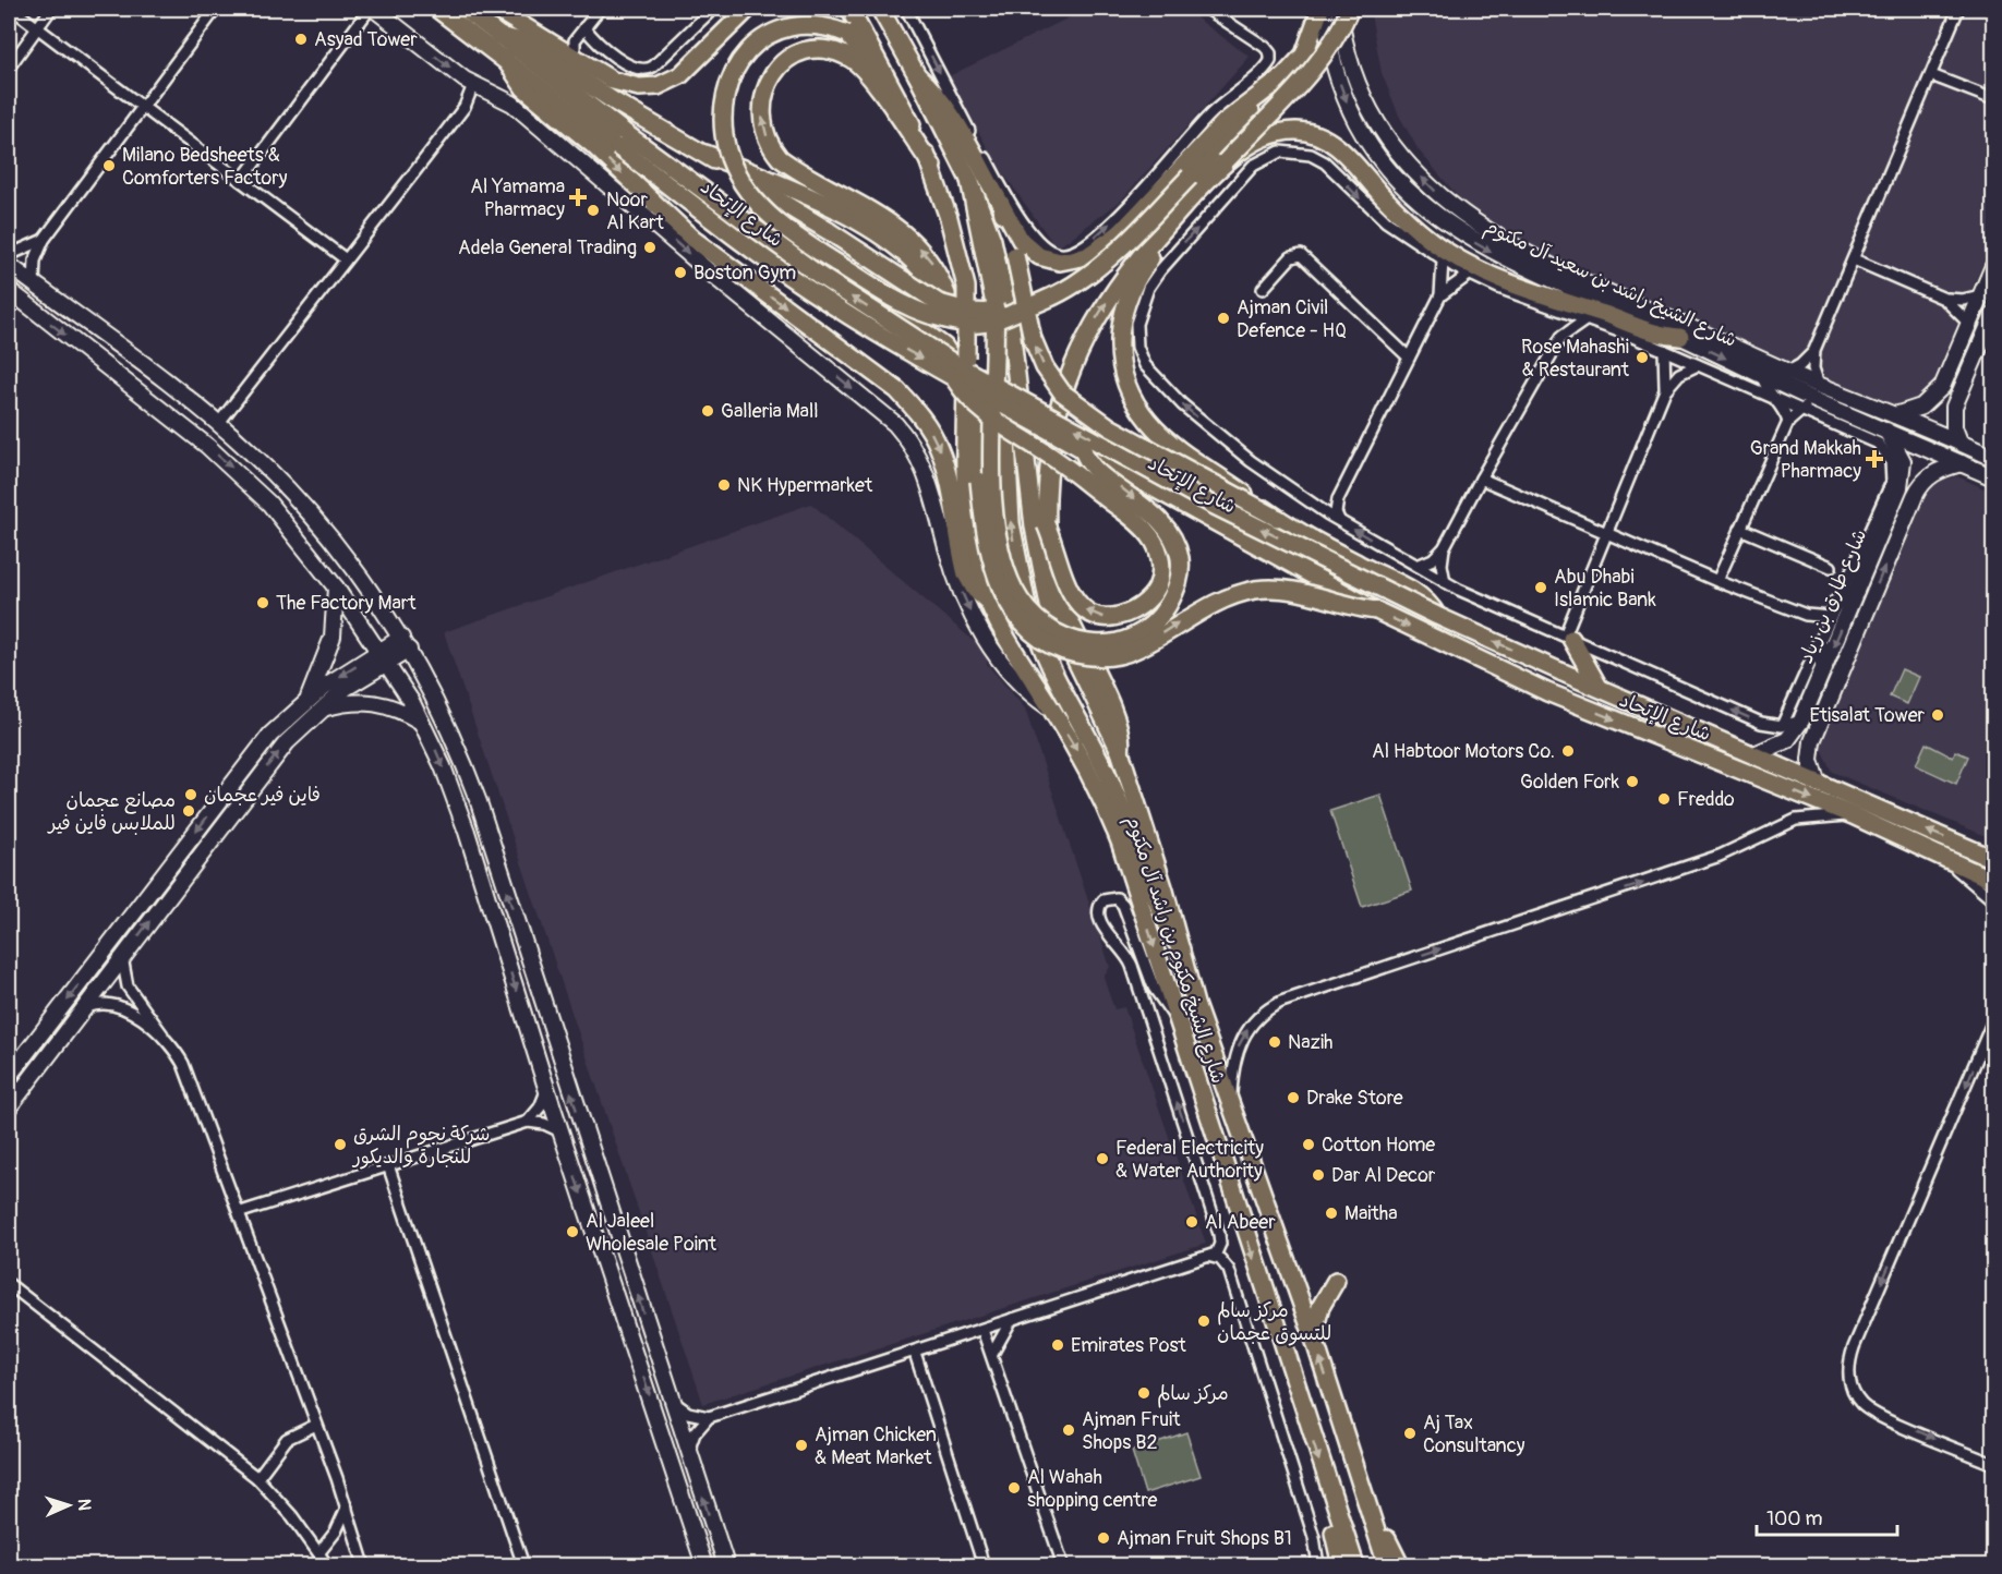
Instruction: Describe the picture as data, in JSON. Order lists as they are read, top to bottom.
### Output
{
  "streets": {
    "main road": [
      "شارع الإتحاد",
      "شارع الشيخ راشد بن سعيد آل مكتوم",
      "شارع طارق بن زياد",
      "شارع الشيخ مكتوم بن راشد آل مكتوم"
    ]
  },
  "crossings": [
    ["شارع الإتحاد", "شارع طارق بن زياد"],
    ["شارع الإتحاد", "شارع الشيخ مكتوم بن راشد آل مكتوم"],
    ["شارع الشيخ راشد بن سعيد آل مكتوم", "شارع طارق بن زياد"]
  ],
  "places": {
    "other": [
      "Asyad Tower",
      "Milano Bedsheets & Comforters Factory",
      "Noor Al Kart",
      "Adela General Trading",
      "Boston Gym",
      "Ajman Civil Defence - HQ",
      "Rose Mahashi & Restaurant",
      "Galleria Mall",
      "NK Hypermarket",
      "Abu Dhabi Islamic Bank",
      "The Factory Mart",
      "Etisalat Tower",
      "Al Habtoor Motors Co.",
      "Golden Fork",
      "فاين فير عجمان",
      "Freddo",
      "مصانع عجمان للملابس فاين فير",
      "Nazih",
      "Drake Store",
      "شركة نجوم الشرق للنجارة والديكور",
      "Cotton Home",
      "Federal Electricity & Water Authority",
      "Dar Al Decor",
      "Maitha",
      "Al Abeer",
      "Al Jaleel Wholesale Point",
      "مركز سالم للتسوق عجمان",
      "Emirates Post",
      "مركز سالم",
      "Ajman Fruit Shops B2",
      "Aj Tax Consultancy",
      "Ajman Chicken & Meat Market",
      "Al Wahah shopping centre",
      "Ajman Fruit Shops B1"
    ],
    "health": ["Al Yamama Pharmacy", "Grand Makkah Pharmacy"]
  },
  "scale_bar": "100 m",
  "north": "right"
}
